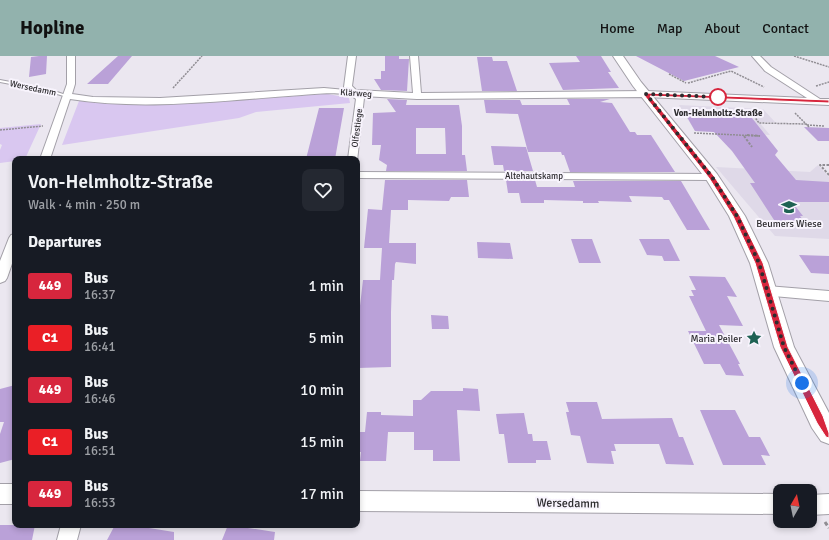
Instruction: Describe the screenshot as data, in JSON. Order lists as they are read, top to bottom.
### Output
{
  "streets": {
    "street": [
      "Wersedamm",
      "Klärweg",
      "Olfestiege",
      "Altehautskamp"
    ]
  },
  "crossings": [
    ["Wersedamm", "Klärweg"],
    ["Klärweg", "Olfestiege"]
  ],
  "places": {
    "other": ["Von-Helmholtz-Straße"],
    "school or university": ["Beumers Wiese"],
    "place": ["Maria Peiler"]
  },
  "lines": ["bus line 449"],
  "north": "top",
  "page": {
    "header": "Hopline",
    "nav": [
      "Home",
      "Map",
      "About",
      "Contact"
    ],
    "heading": [
      ["Von-Helmholtz-Straße", "Walk · 4 min · 250 m"],
      "Departures"
    ],
    "list": [
      {
        "mark": "449",
        "name": "Bus",
        "note": "16:37",
        "value": "1 min"
      },
      {
        "mark": "C1",
        "name": "Bus",
        "note": "16:41",
        "value": "5 min"
      },
      {
        "mark": "449",
        "name": "Bus",
        "note": "16:46",
        "value": "10 min"
      },
      {
        "mark": "C1",
        "name": "Bus",
        "note": "16:51",
        "value": "15 min"
      },
      {
        "mark": "449",
        "name": "Bus",
        "note": "16:53",
        "value": "17 min"
      }
    ]
  }
}
